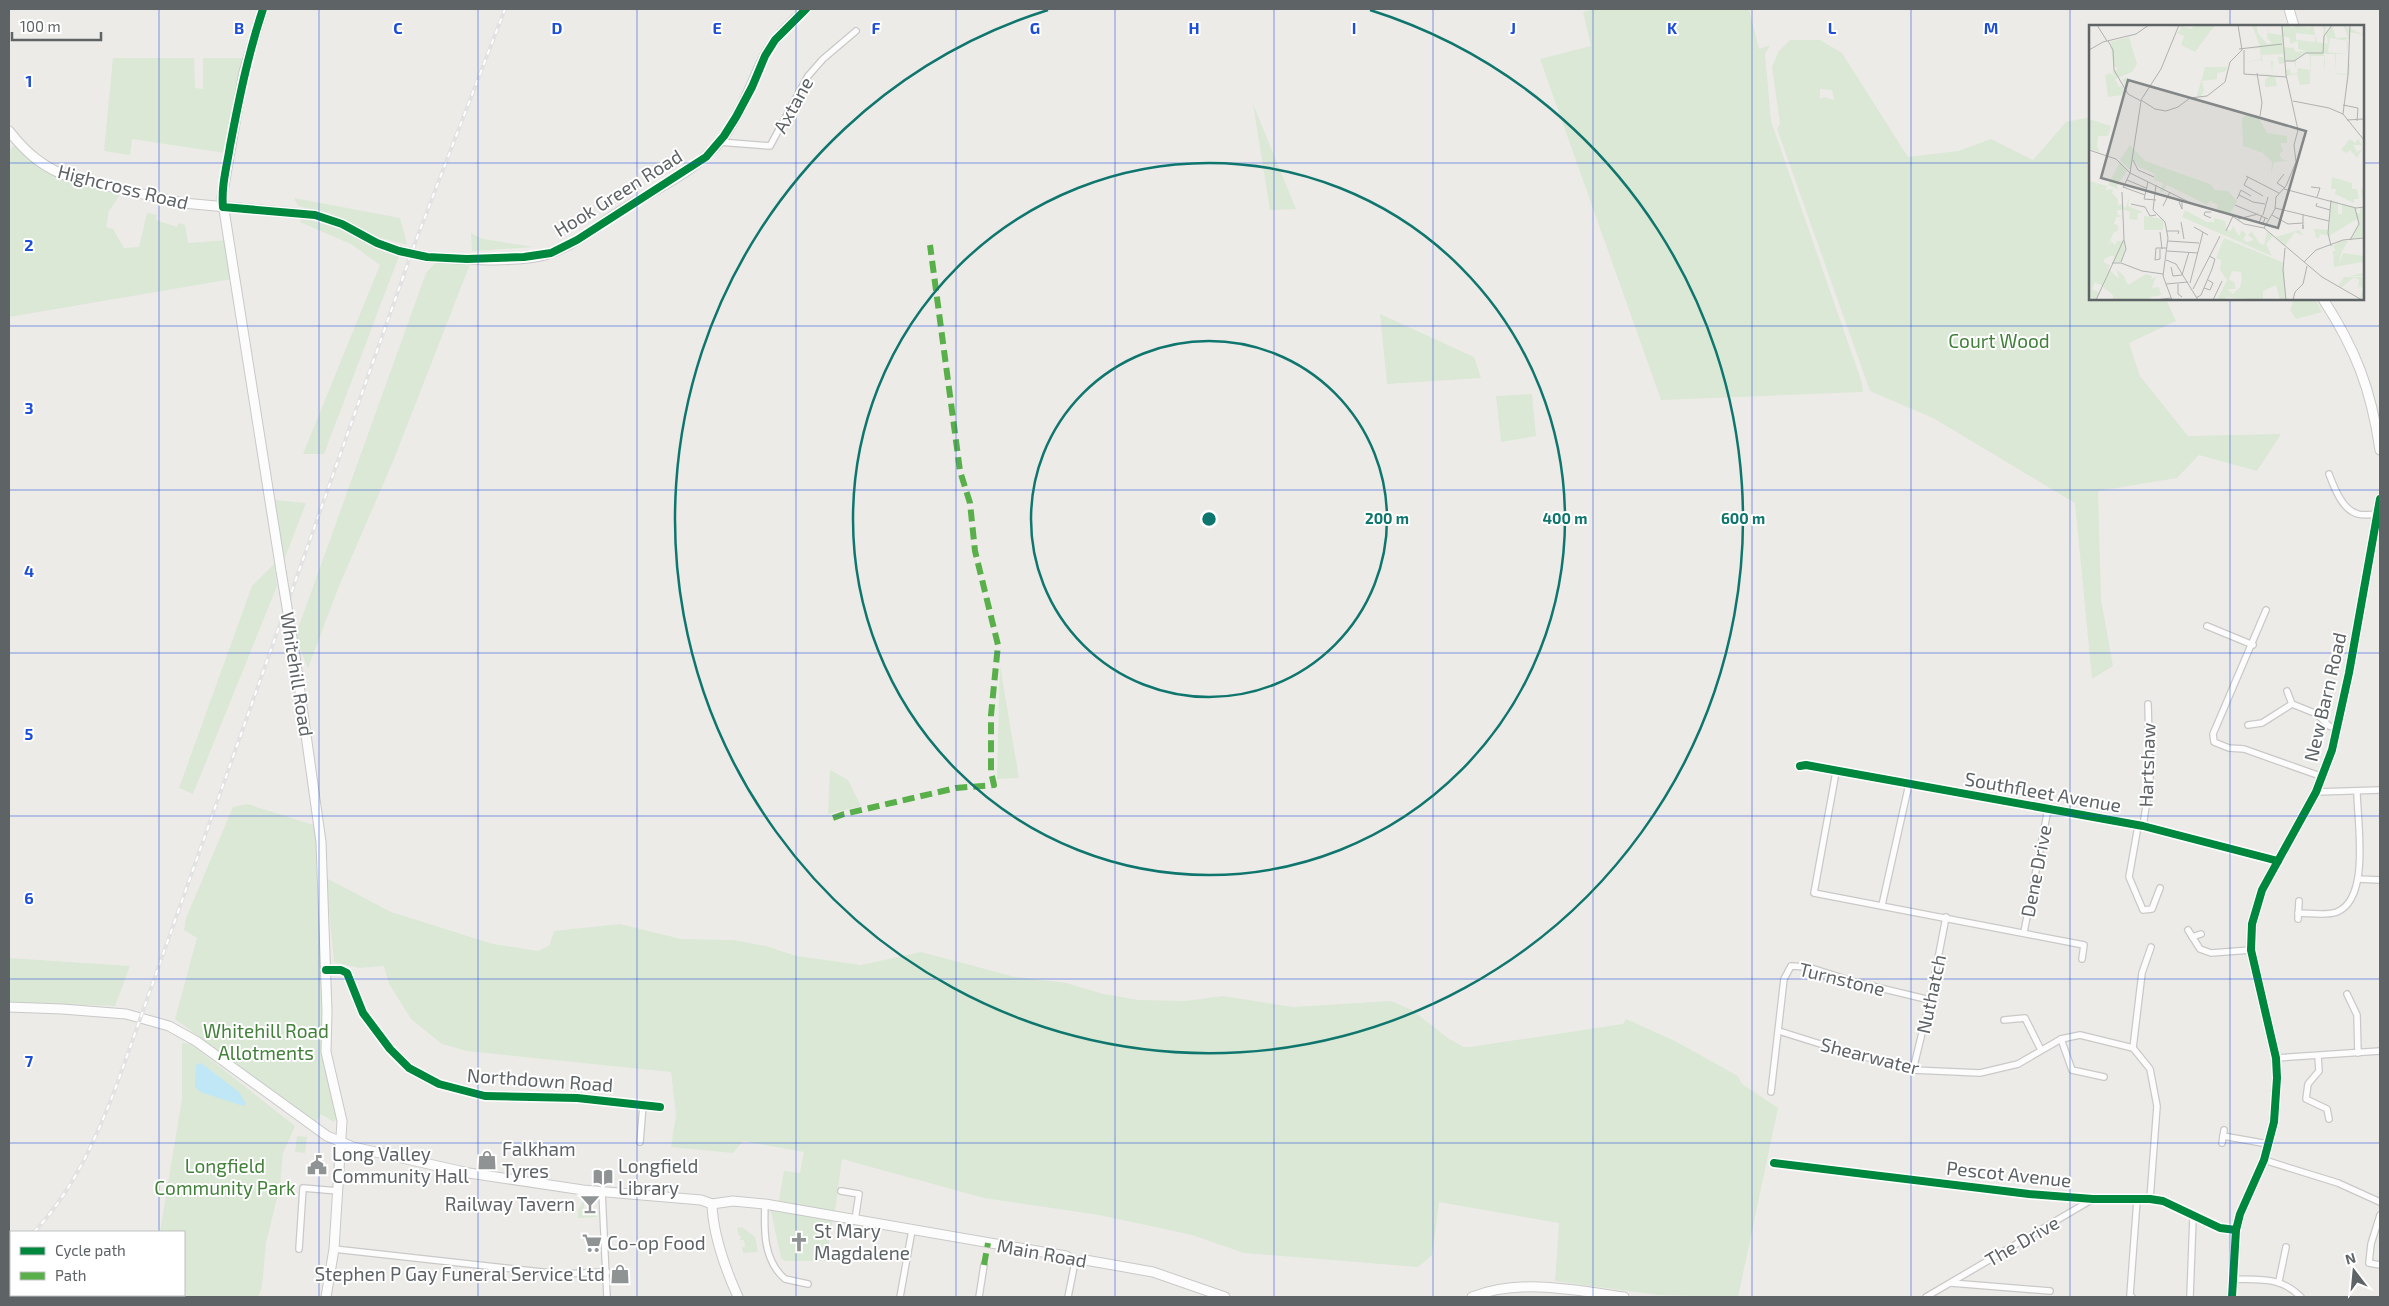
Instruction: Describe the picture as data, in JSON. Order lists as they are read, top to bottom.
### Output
{
  "streets": {
    "main road": [
      "Highcross Road",
      "Hook Green Road",
      "Whitehill Road",
      "New Barn Road",
      "Main Road"
    ],
    "street": [
      "Axtane",
      "Hartshaw",
      "Southfleet Avenue",
      "Dene Drive",
      "Turnstone",
      "Nuthatch",
      "Shearwater",
      "Northdown Road",
      "Pescot Avenue",
      "The Drive"
    ]
  },
  "crossings": [
    ["Axtane", "Hook Green Road"],
    ["Highcross Road", "Hook Green Road"],
    ["Highcross Road", "Whitehill Road"],
    ["Hook Green Road", "Whitehill Road"],
    ["Whitehill Road", "Northdown Road"],
    ["Whitehill Road", "Main Road"],
    ["New Barn Road", "Southfleet Avenue"],
    ["New Barn Road", "Pescot Avenue"],
    ["Hartshaw", "Southfleet Avenue"],
    ["Southfleet Avenue", "Dene Drive"],
    ["Dene Drive", "Nuthatch"],
    ["Turnstone", "Nuthatch"],
    ["Turnstone", "Shearwater"],
    ["Nuthatch", "Shearwater"],
    ["Pescot Avenue", "The Drive"]
  ],
  "parks": ["Court Wood", "Whitehill Road Allotments", "Longfield Community Park"],
  "places": {
    "shop": ["Falkham Tyres", "Stephen P Gay Funeral Service Ltd"],
    "public building": ["Long Valley Community Hall"],
    "library": ["Longfield Library"],
    "bar": ["Railway Tavern"],
    "church": ["St Mary Magdalene"],
    "supermarket": ["Co-op Food"]
  },
  "legend": ["Cycle path", "Path"],
  "scale_bar": "100 m",
  "north": "top",
  "grid": {
    "columns": [
      "B",
      "C",
      "D",
      "E",
      "F",
      "G",
      "H",
      "I",
      "J",
      "K",
      "L",
      "M"
    ],
    "rows": [
      "1",
      "2",
      "3",
      "4",
      "5",
      "6",
      "7"
    ]
  },
  "rings": ["200 m", "400 m", "600 m"]
}
